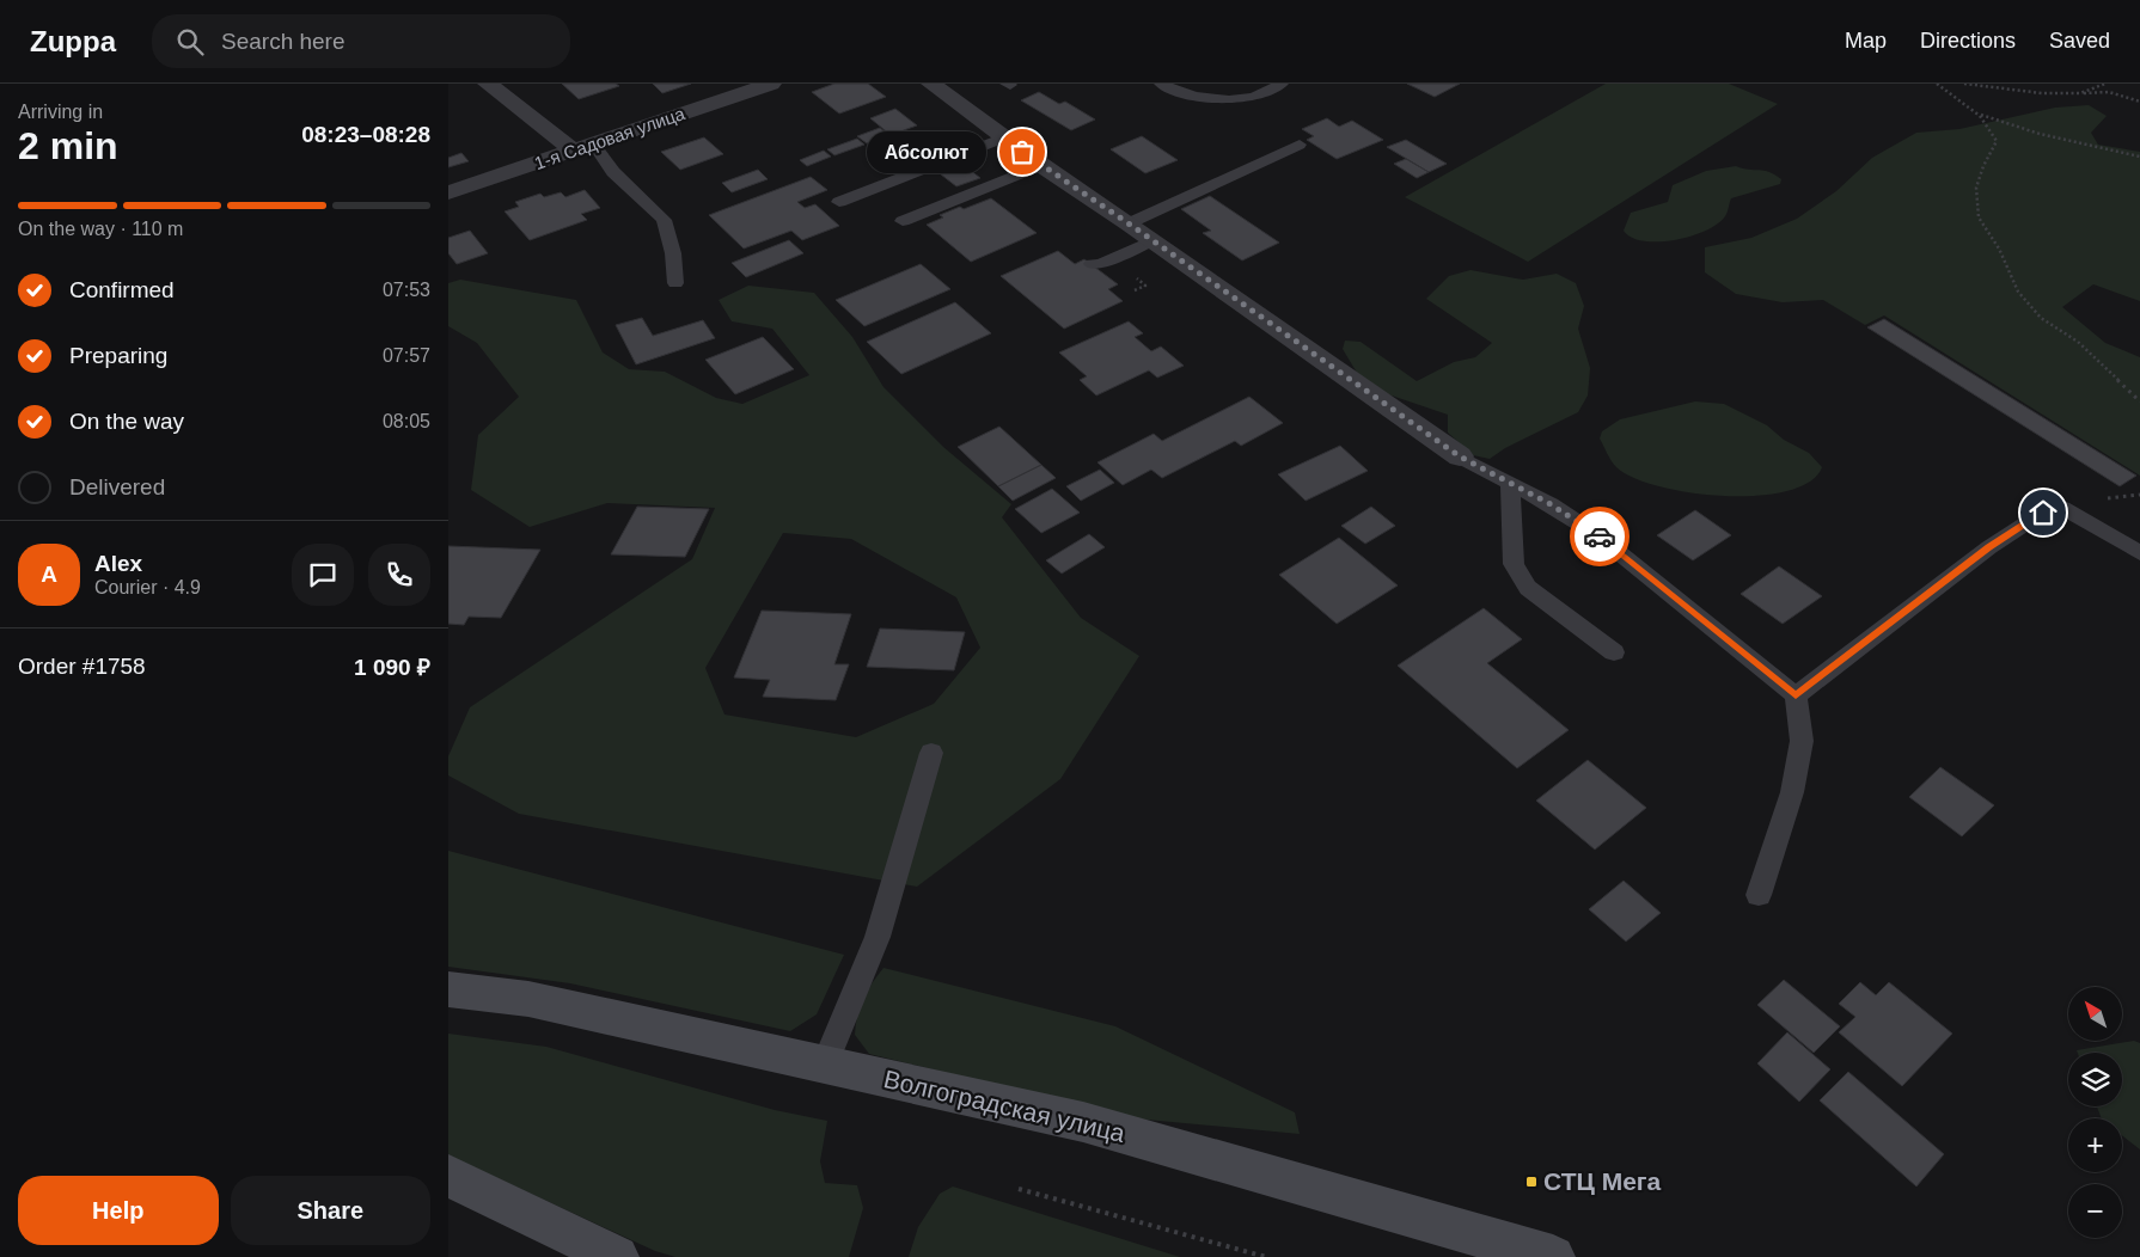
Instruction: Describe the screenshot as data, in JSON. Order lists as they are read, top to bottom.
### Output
{
  "streets": {
    "main road": ["Волгоградская улица"],
    "street": ["1-я Садовая улица"]
  },
  "places": {
    "other": ["Абсолют"],
    "transit": ["СТЦ Мега"]
  },
  "north": "top left",
  "page": {
    "header": "Zuppa",
    "search": "Search here",
    "nav": ["Map", "Directions", "Saved"],
    "heading": ["2 min", "Arriving in", "08:23–08:28"],
    "panel": [
      "Alex",
      "Courier · 4.9",
      "Order #1758",
      "1 090 ₽"
    ],
    "bubble": "Абсолют",
    "bar": "On the way · 110 m",
    "list": [
      ["Confirmed", "07:53"],
      ["Preparing", "07:57"],
      ["On the way", "08:05"],
      "Delivered"
    ],
    "round": "A",
    "map_buttons": ["+", "−"],
    "buttons": ["Help", "Share"]
  }
}
